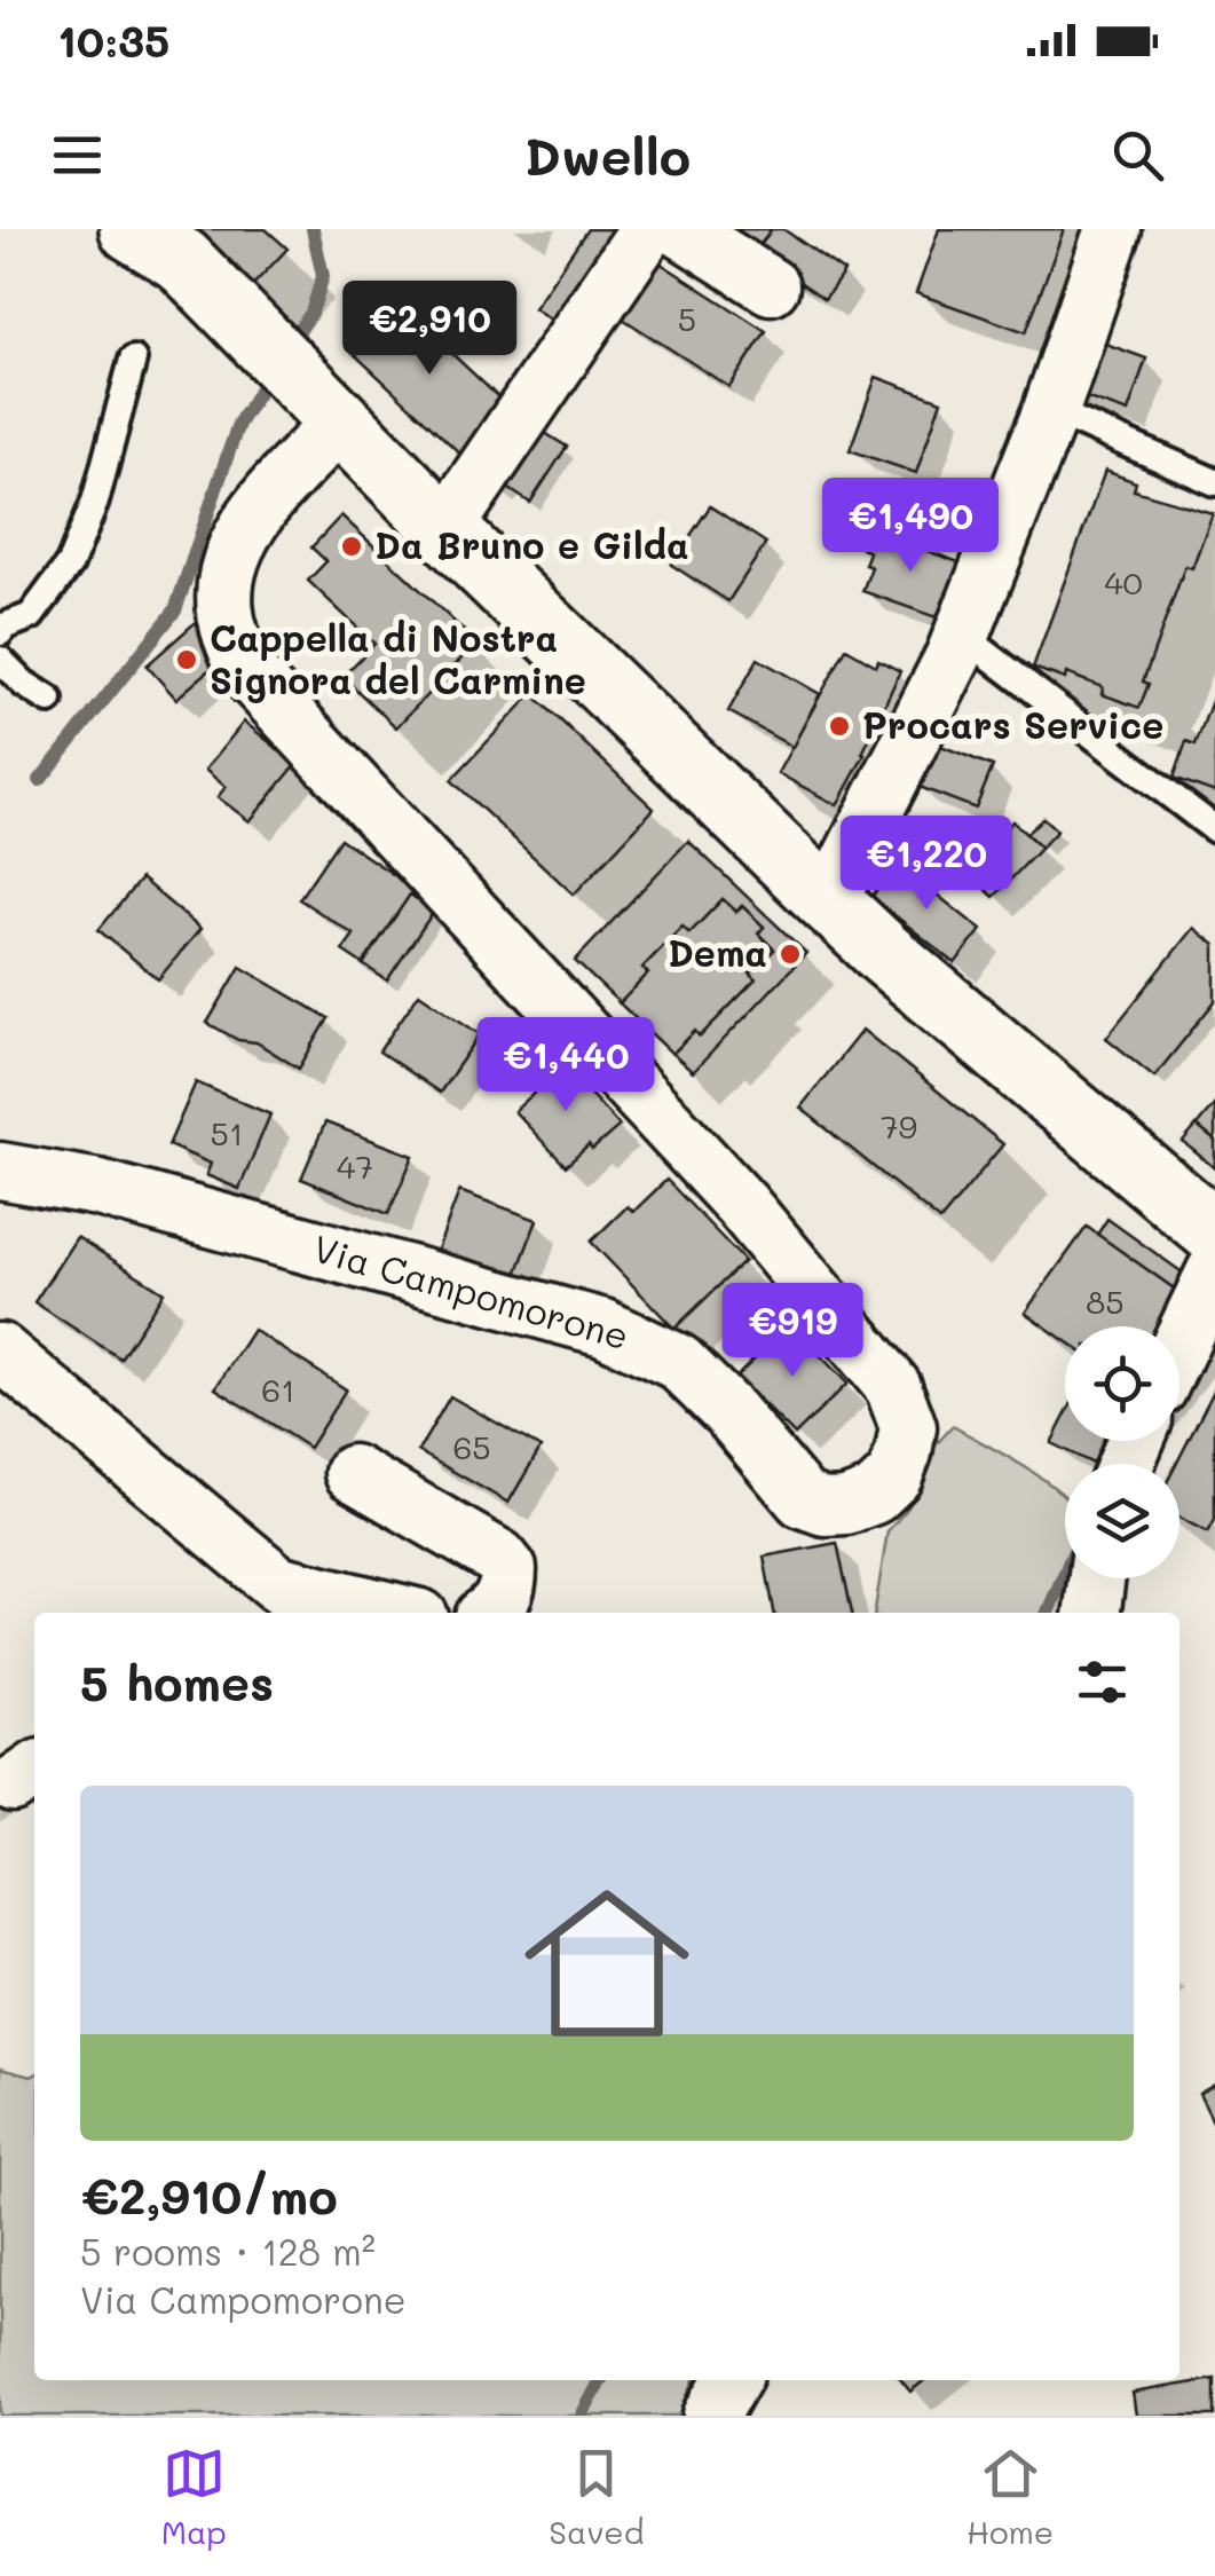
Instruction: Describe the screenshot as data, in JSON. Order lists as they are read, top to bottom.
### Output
{
  "streets": {
    "street": ["Via Campomorone"]
  },
  "places": [
    "Da Bruno e Gilda",
    "Cappella di Nostra Signora del Carmine",
    "Procars Service",
    "Dema"
  ],
  "house_numbers": [
    "5",
    "40",
    "79",
    "51",
    "47",
    "85",
    "61",
    "65"
  ],
  "page": {
    "status": "10:35",
    "header": "Dwello",
    "price": [
      "€2,910",
      "€1,490",
      "€1,220",
      "€1,440",
      "€919"
    ],
    "heading": "5 homes",
    "list": [
      {
        "name": "€2,910/mo",
        "note": "5 rooms · 128 m² · Via Campomorone"
      }
    ],
    "tabs": ["Map", "Saved", "Home"]
  }
}
